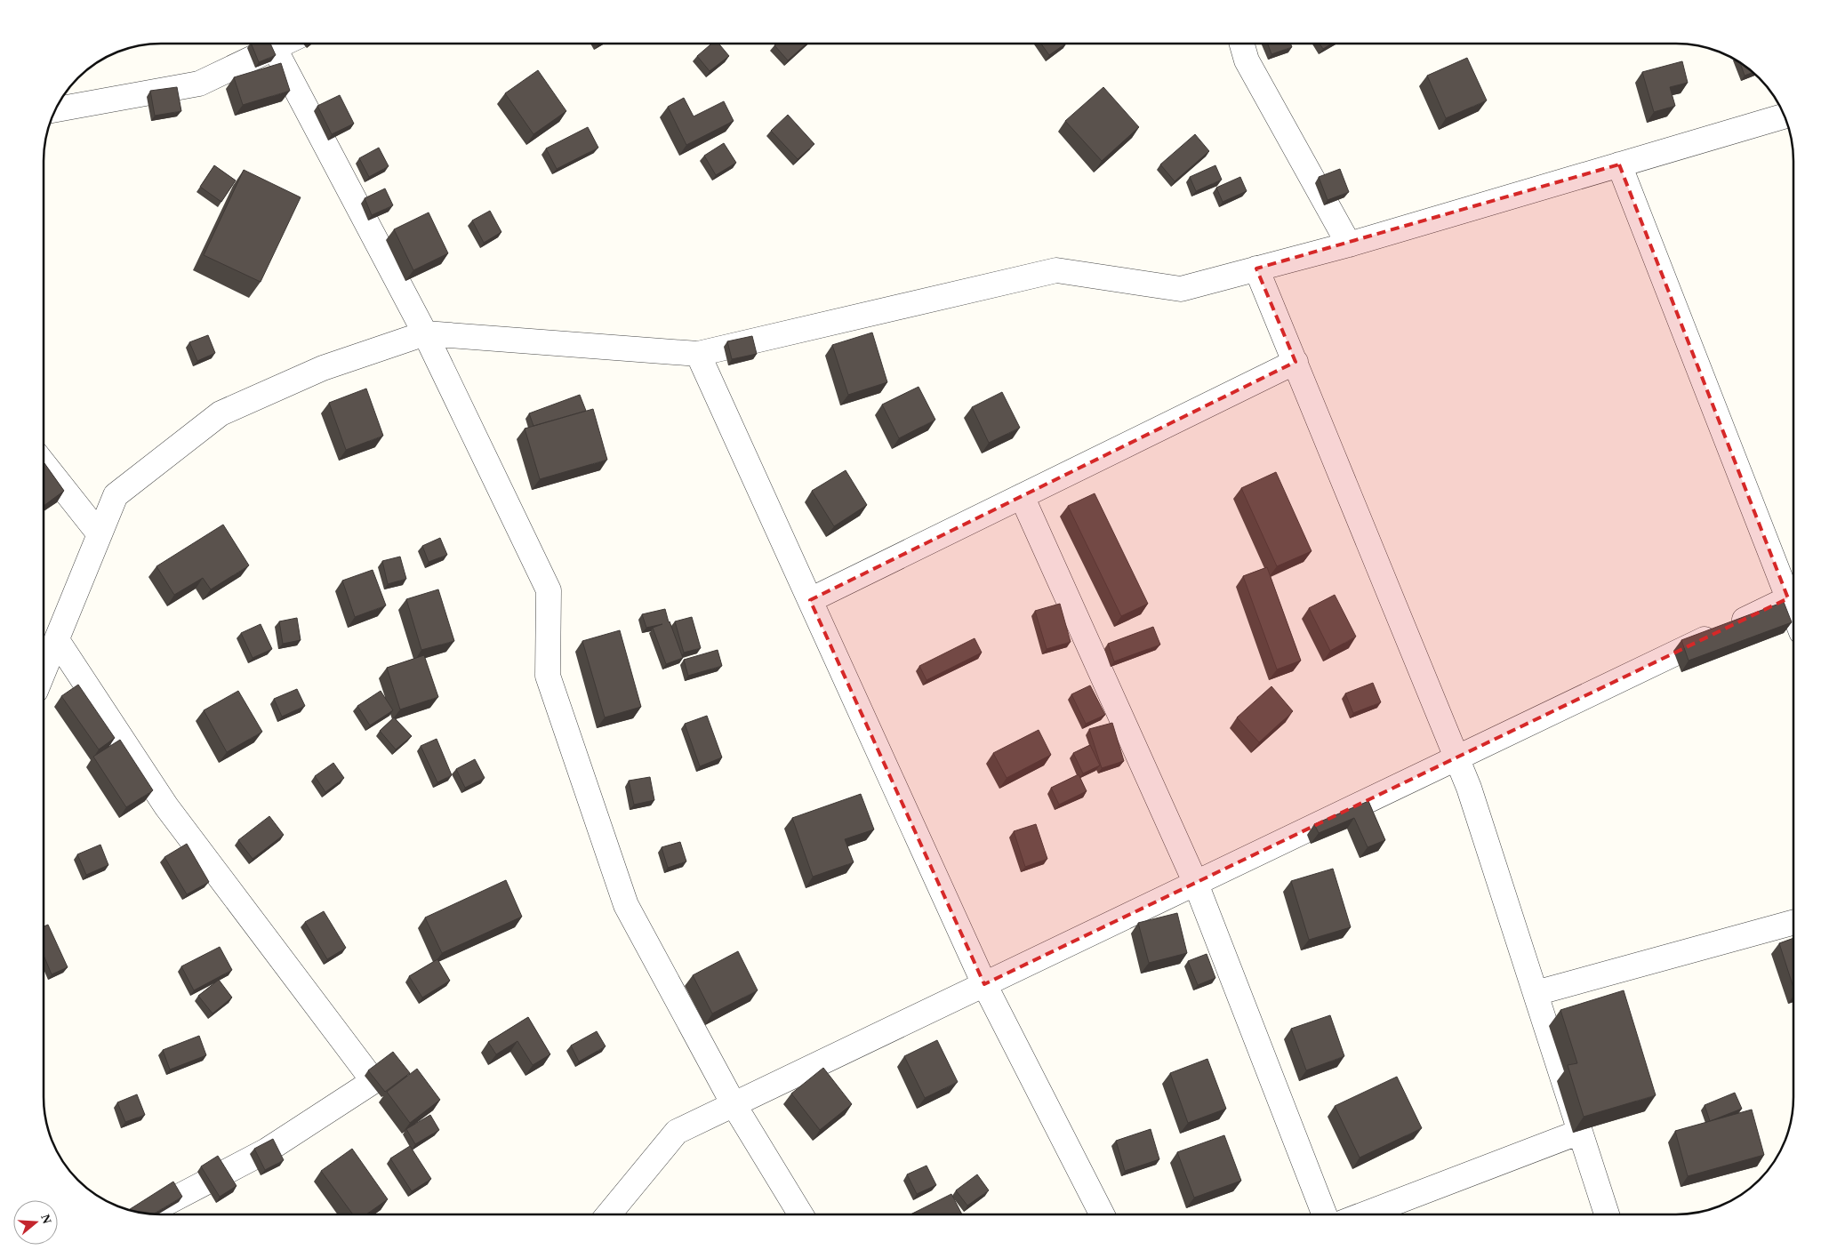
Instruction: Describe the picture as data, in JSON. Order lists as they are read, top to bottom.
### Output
{
  "north": "right"
}
